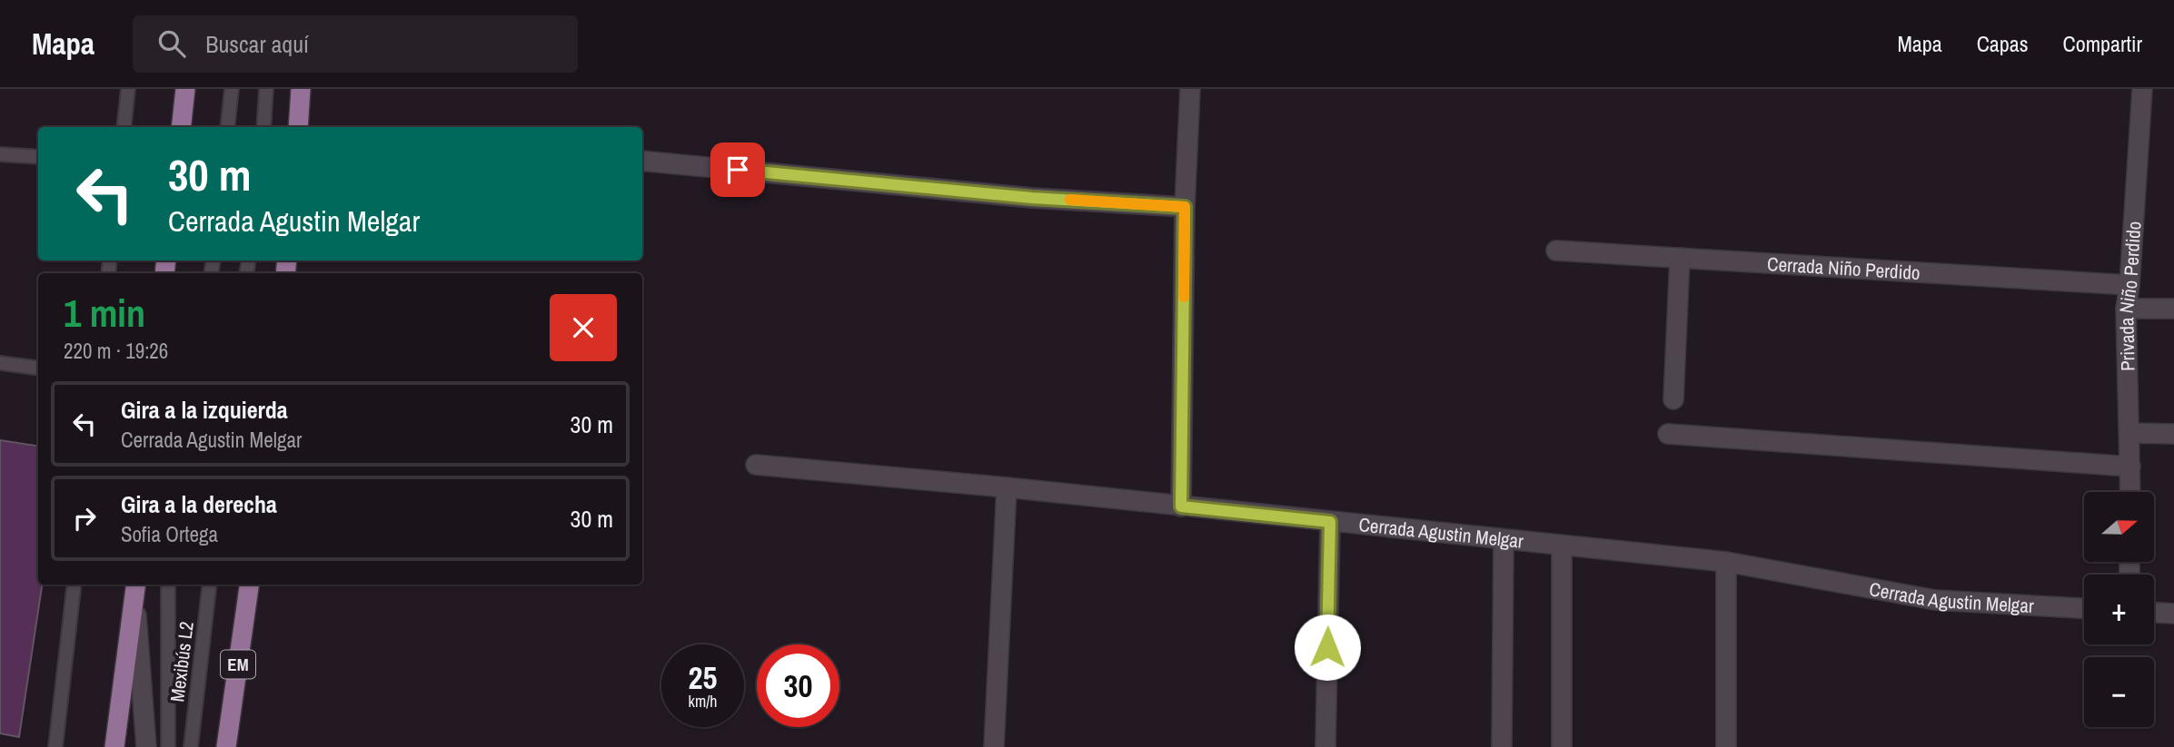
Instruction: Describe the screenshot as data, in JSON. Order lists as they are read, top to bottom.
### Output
{
  "streets": {
    "main road": ["EM"],
    "street": ["Cerrada Niño Perdido", "Privada Niño Perdido", "Cerrada Agustin Melgar"],
    "lane": ["Mexibús L2"]
  },
  "crossings": [
    ["Cerrada Niño Perdido", "Privada Niño Perdido"]
  ],
  "north": "right",
  "page": {
    "header": "Mapa",
    "search": "Buscar aquí",
    "nav": ["Mapa", "Capas", "Compartir"],
    "turn": ["30 m", "Cerrada Agustin Melgar"],
    "heading": ["1 min", "220 m · 19:26"],
    "list": [
      {
        "name": "Gira a la izquierda",
        "note": "Cerrada Agustin Melgar",
        "value": "30 m"
      },
      {
        "name": "Gira a la derecha",
        "note": "Sofia Ortega",
        "value": "30 m"
      }
    ],
    "map_buttons": ["+", "−"],
    "speed": "25 km/h",
    "limit": "30"
  }
}
